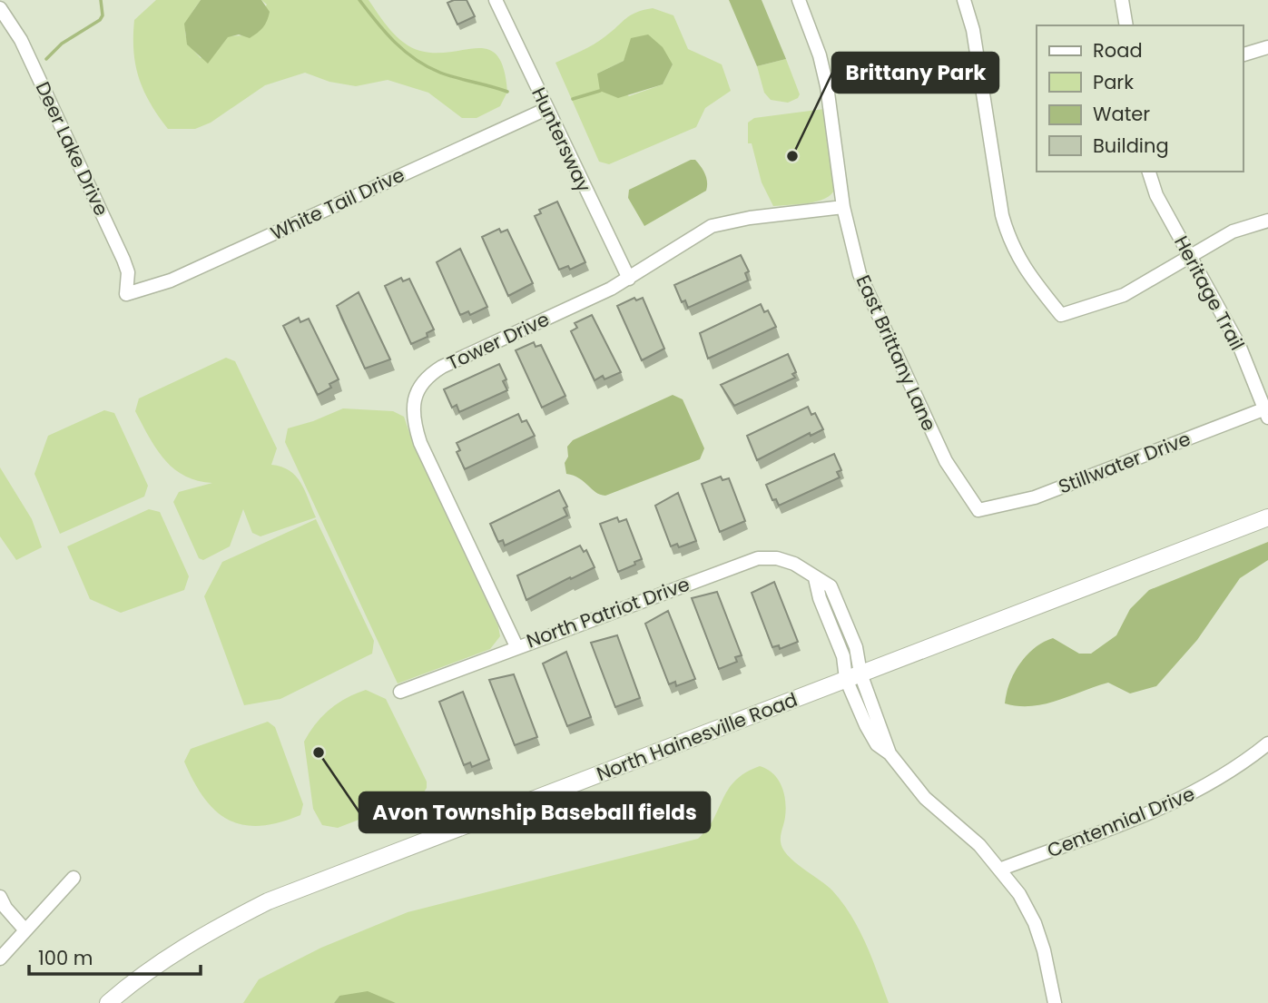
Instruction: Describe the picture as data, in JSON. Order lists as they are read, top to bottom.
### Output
{
  "streets": {
    "main road": ["North Hainesville Road"],
    "street": [
      "Huntersway",
      "Deer Lake Drive",
      "White Tail Drive",
      "Heritage Trail",
      "Tower Drive",
      "East Brittany Lane",
      "Stillwater Drive",
      "North Patriot Drive",
      "Centennial Drive"
    ]
  },
  "crossings": [
    ["Huntersway", "White Tail Drive"],
    ["Huntersway", "Tower Drive"],
    ["Deer Lake Drive", "White Tail Drive"],
    ["Heritage Trail", "Stillwater Drive"],
    ["Tower Drive", "East Brittany Lane"],
    ["Tower Drive", "North Patriot Drive"],
    ["East Brittany Lane", "Stillwater Drive"],
    ["North Patriot Drive", "North Hainesville Road"],
    ["North Patriot Drive", "Centennial Drive"]
  ],
  "places": ["Brittany Park", "Avon Township Baseball fields"],
  "legend": [
    "Road",
    "Park",
    "Water",
    "Building"
  ],
  "scale_bar": "100 m"
}
